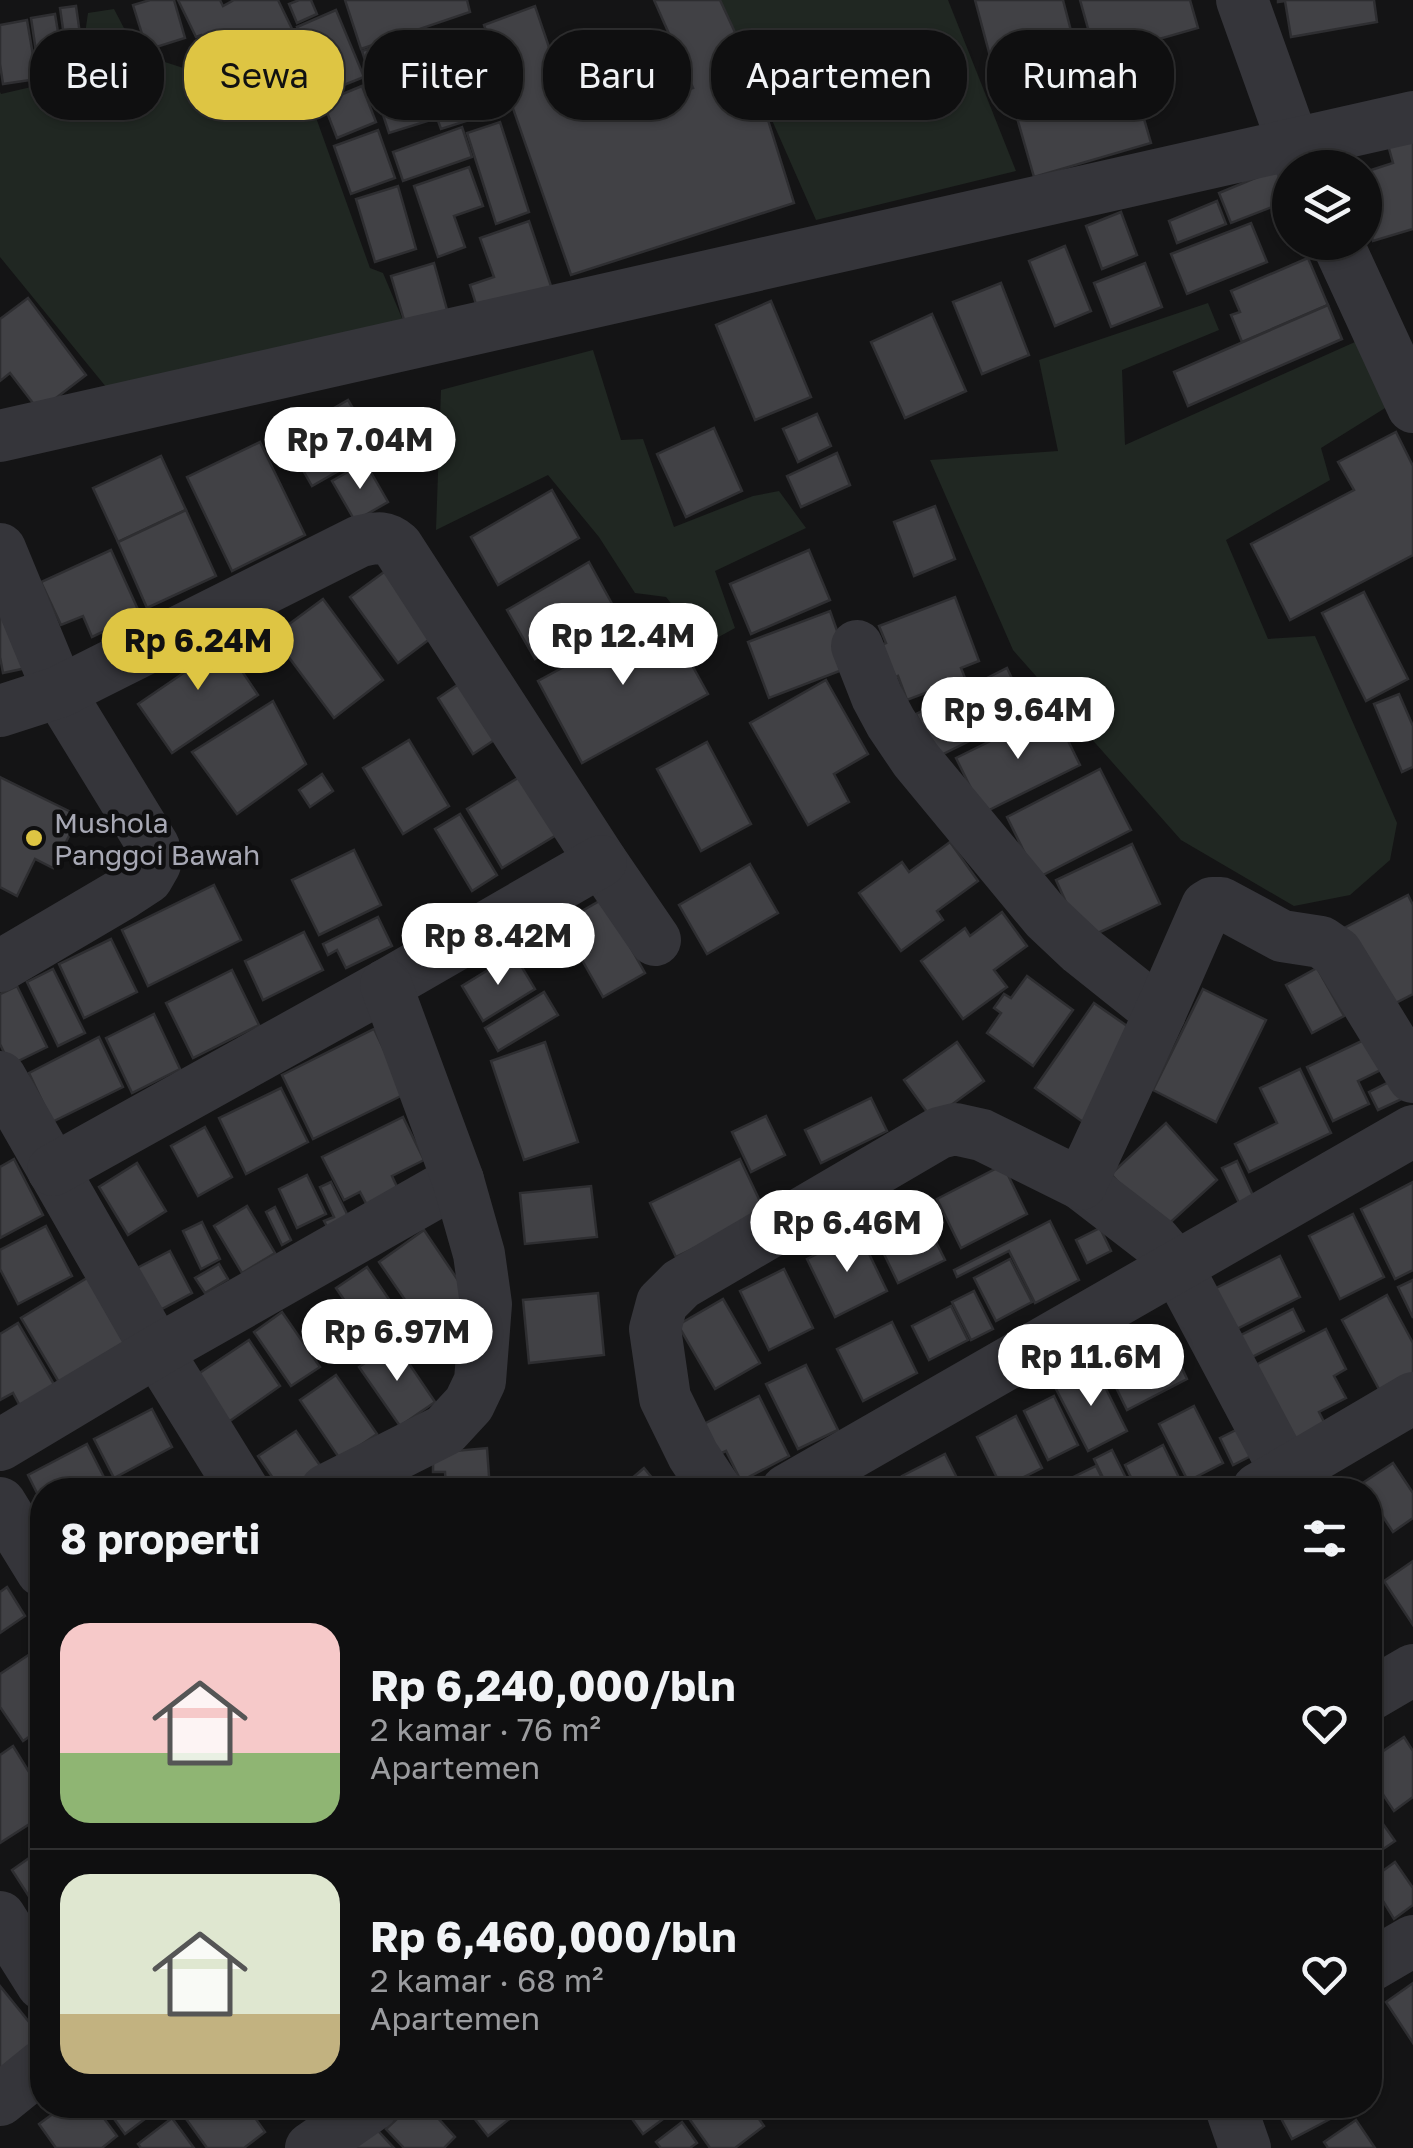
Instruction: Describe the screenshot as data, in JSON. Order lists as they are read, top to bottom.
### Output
{
  "places": ["Mushola Panggoi Bawah"],
  "page": {
    "chip": [
      "Beli",
      "Sewa",
      "Filter",
      "Baru",
      "Apartemen",
      "Rumah"
    ],
    "price": [
      "Rp 7.04M",
      "Rp 12.4M",
      "Rp 6.24M",
      "Rp 9.64M",
      "Rp 8.42M",
      "Rp 6.46M",
      "Rp 6.97M",
      "Rp 11.6M"
    ],
    "heading": "8 properti",
    "list": [
      {
        "name": "Rp 6,240,000/bln",
        "note": "2 kamar · 76 m² · Apartemen"
      },
      {
        "name": "Rp 6,460,000/bln",
        "note": "2 kamar · 68 m² · Apartemen"
      }
    ]
  }
}
